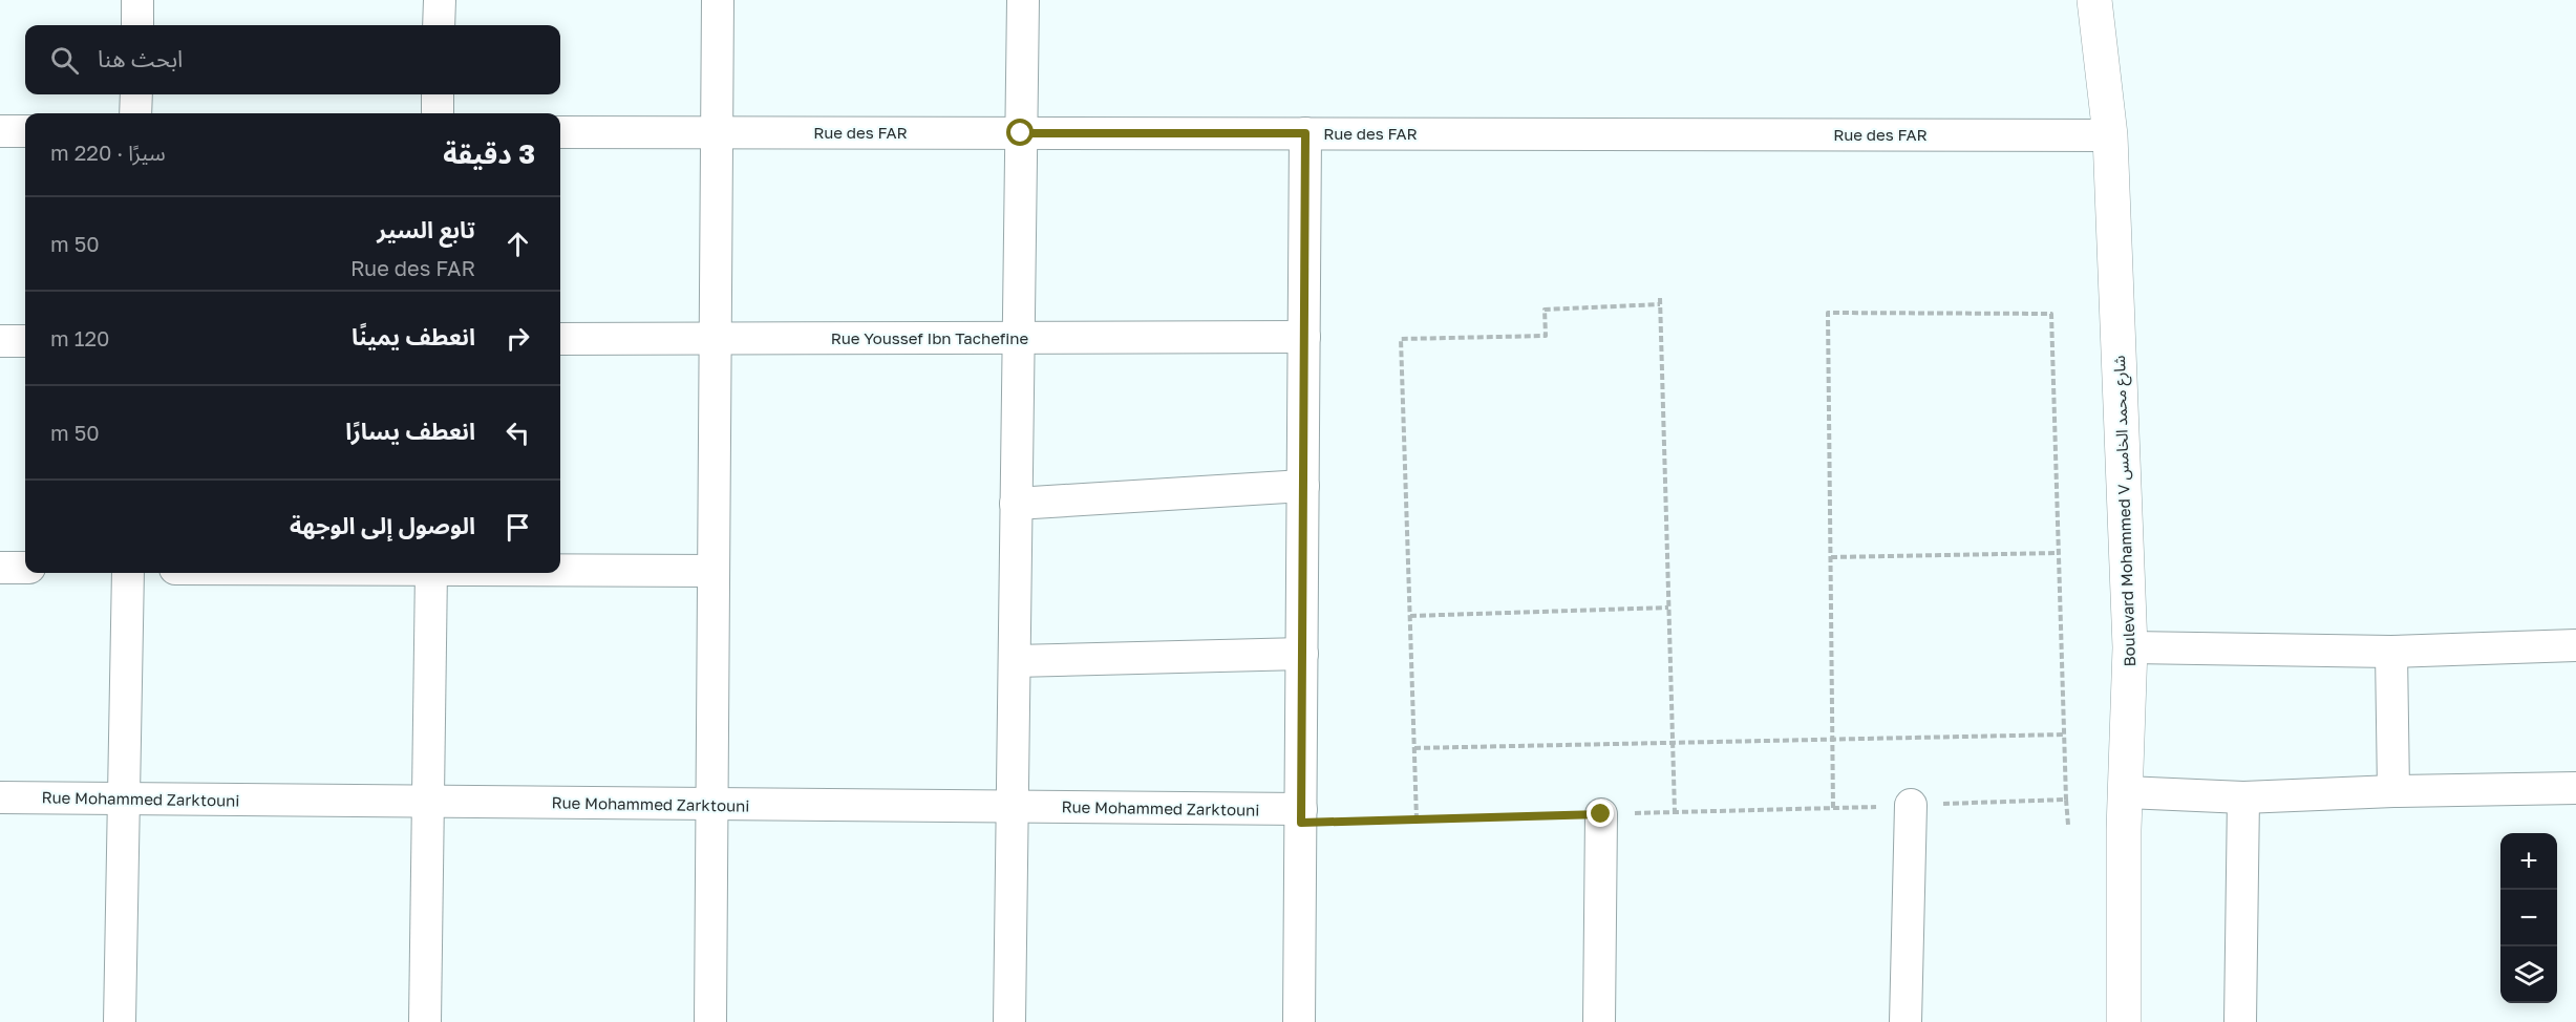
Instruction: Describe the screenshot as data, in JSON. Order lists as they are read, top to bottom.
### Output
{
  "streets": {
    "street": [
      "Rue des FAR",
      "Rue Youssef Ibn Tachefine",
      "Boulevard Mohammed V شارع محمد الخامس",
      "Rue Mohammed Zarktouni"
    ]
  },
  "crossings": [
    ["Rue des FAR", "Boulevard Mohammed V شارع محمد الخامس"]
  ],
  "page": {
    "search": "ابحث هنا",
    "heading": ["3 دقيقة", "سيرًا · 220 m"],
    "list": [
      ["تابع السير", "Rue des FAR", "50 m"],
      ["انعطف يمينًا", "120 m"],
      ["انعطف يسارًا", "50 m"],
      "الوصول إلى الوجهة"
    ],
    "map_buttons": ["+", "−"]
  }
}
